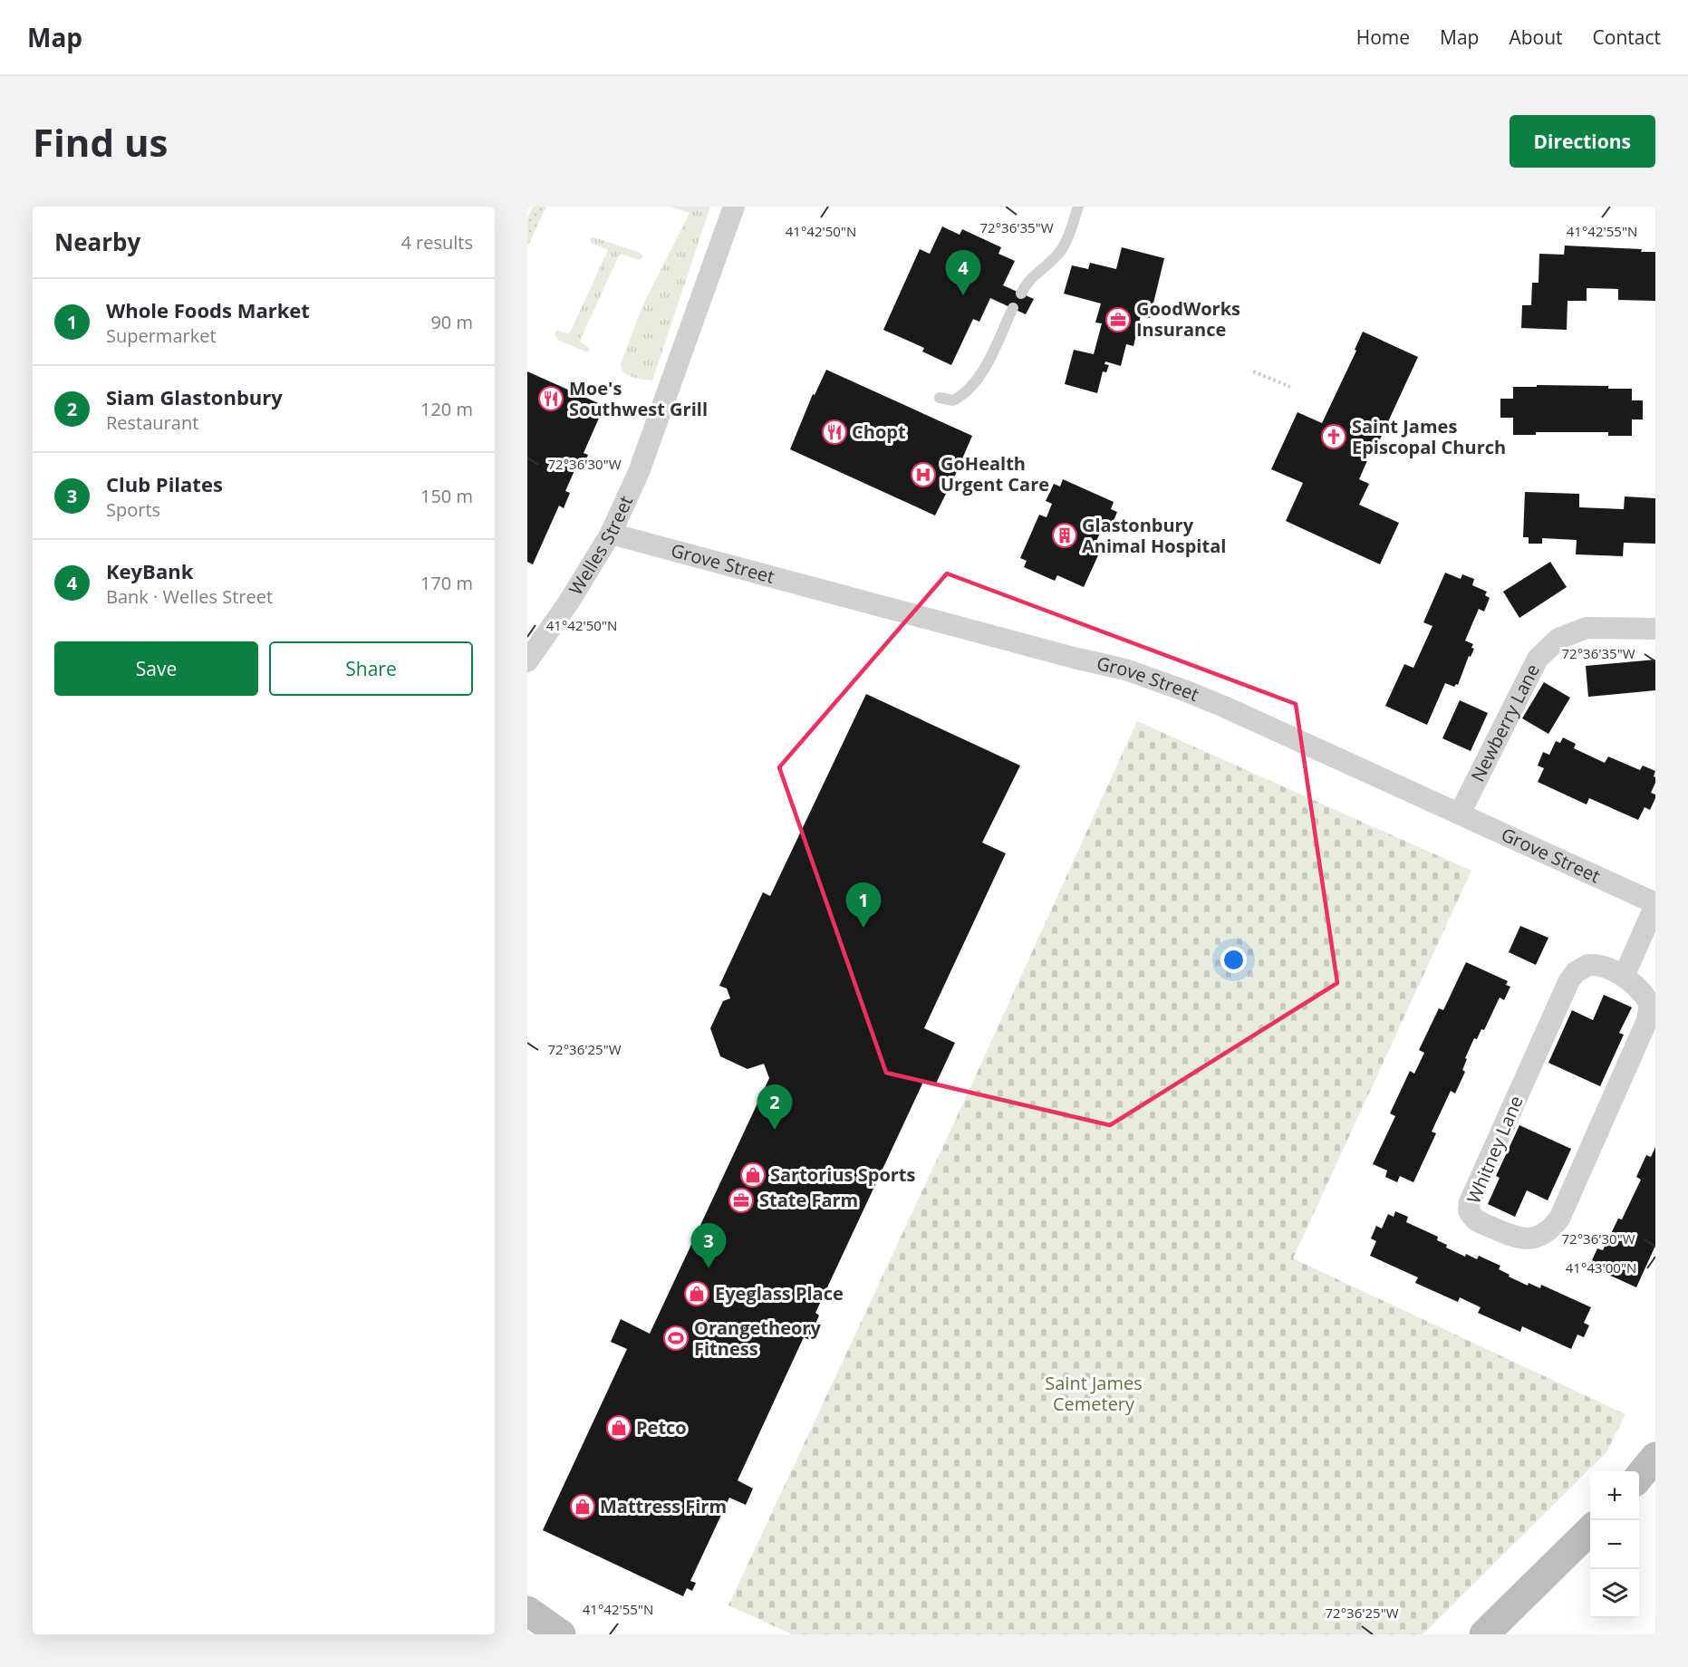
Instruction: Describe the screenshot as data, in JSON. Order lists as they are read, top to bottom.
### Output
{
  "streets": {
    "street": [
      "Welles Street",
      "Grove Street",
      "Newberry Lane",
      "Whitney Lane"
    ]
  },
  "crossings": [
    ["Welles Street", "Grove Street"],
    ["Grove Street", "Newberry Lane"]
  ],
  "parks": ["Saint James Cemetery"],
  "places": {
    "office": ["GoodWorks Insurance", "State Farm"],
    "restaurant": ["Moe's Southwest Grill", "Chopt"],
    "church": ["Saint James Episcopal Church"],
    "hospital": ["GoHealth Urgent Care"],
    "building": ["Glastonbury Animal Hospital"],
    "shop": [
      "Sartorius Sports",
      "Eyeglass Place",
      "Petco",
      "Mattress Firm"
    ],
    "sports": ["Orangetheory Fitness"]
  },
  "page": {
    "header": "Map",
    "nav": [
      "Home",
      "Map",
      "About",
      "Contact"
    ],
    "buttons": [
      "Directions",
      ["Save", "Share"]
    ],
    "title": "Find us",
    "heading": ["Nearby", "4 results"],
    "pins": [
      "4",
      "1",
      "2",
      "3"
    ],
    "list": [
      {
        "mark": "1",
        "name": "Whole Foods Market",
        "note": "Supermarket",
        "value": "90 m"
      },
      {
        "mark": "2",
        "name": "Siam Glastonbury",
        "note": "Restaurant",
        "value": "120 m"
      },
      {
        "mark": "3",
        "name": "Club Pilates",
        "note": "Sports",
        "value": "150 m"
      },
      {
        "mark": "4",
        "name": "KeyBank",
        "note": "Bank · Welles Street",
        "value": "170 m"
      }
    ],
    "map_buttons": ["+", "−"]
  },
  "coordinates": [
    "72°36'35\"W",
    "41°42'50\"N",
    "41°42'55\"N",
    "72°36'30\"W",
    "72°36'25\"W",
    "41°43'00\"N"
  ]
}
